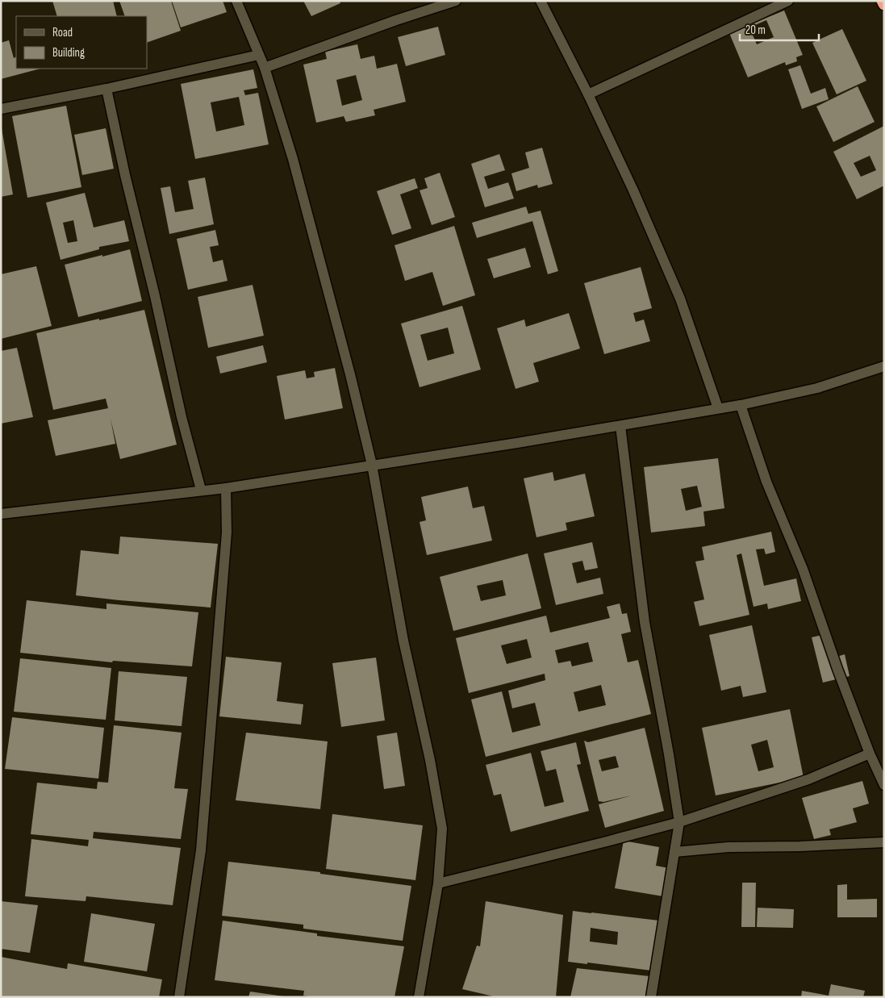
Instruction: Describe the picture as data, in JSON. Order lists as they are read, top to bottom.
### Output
{
  "legend": ["Road", "Building"],
  "scale_bar": "20 m"
}
